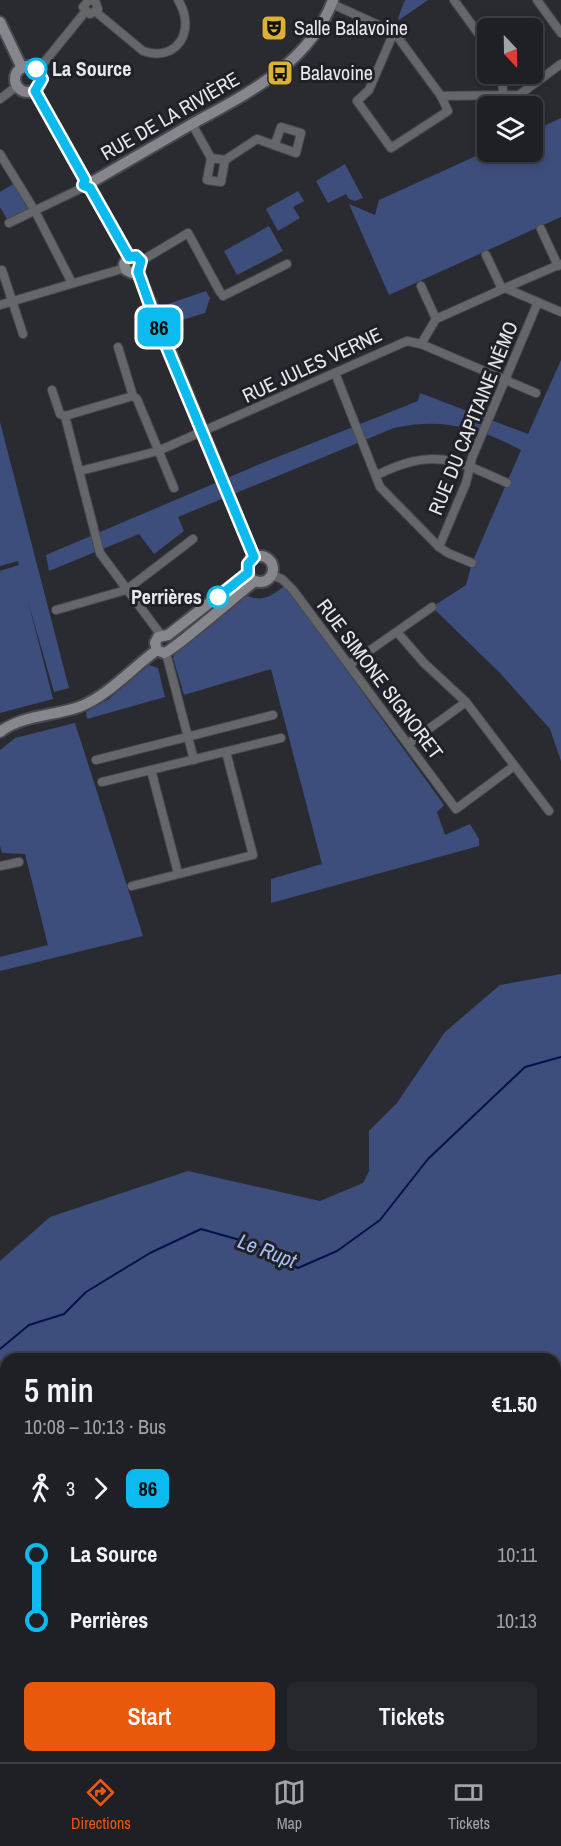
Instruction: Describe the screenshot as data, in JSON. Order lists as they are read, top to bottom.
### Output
{
  "streets": {
    "street": [
      "RUE DE LA RIVIÈRE",
      "RUE JULES VERNE",
      "RUE DU CAPITAINE NÉMO",
      "RUE SIMONE SIGNORET"
    ]
  },
  "crossings": [
    ["RUE JULES VERNE", "RUE DU CAPITAINE NÉMO"]
  ],
  "water": ["Le Rupt"],
  "places": {
    "theatre": ["Salle Balavoine"],
    "other": ["La Source", "Perrières"],
    "bus stop": ["Balavoine"]
  },
  "lines": ["bus line 86"],
  "north": "bottom",
  "page": {
    "on_map": "86",
    "heading": ["5 min", "10:08 – 10:13 · Bus", "€1.50"],
    "legs": ["3", "86"],
    "list": [
      {
        "name": "La Source",
        "value": "10:11"
      },
      {
        "name": "Perrières",
        "value": "10:13"
      }
    ],
    "buttons": ["Start", "Tickets"],
    "tabs": ["Directions", "Map", "Tickets"]
  }
}
